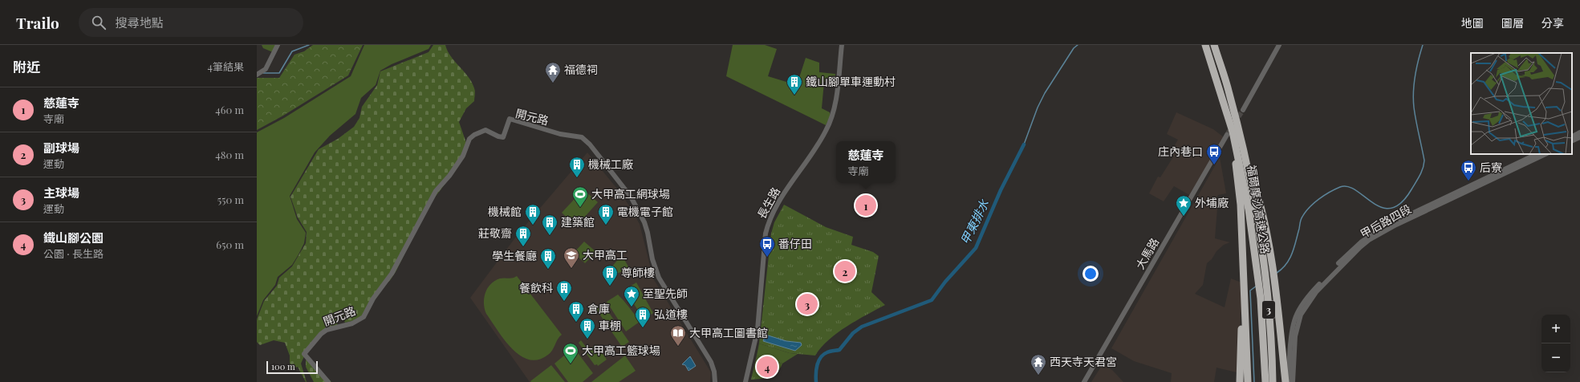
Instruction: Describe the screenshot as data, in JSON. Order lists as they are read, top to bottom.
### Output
{
  "streets": {
    "highway": ["福爾摩沙高速公路", "3"],
    "street": [
      "開元路",
      "長生路",
      "甲后路四段",
      "大馬路"
    ]
  },
  "crossings": [
    ["福爾摩沙高速公路", "大馬路"]
  ],
  "water": ["甲東排水"],
  "places": {
    "temple": ["福德祠", "西天寺天君宮"],
    "building": [
      "鐵山腳單車運動村",
      "機械工廠",
      "機械館",
      "電機電子館",
      "建築館",
      "莊敬齋",
      "學生餐廳",
      "尊師樓",
      "餐飲科",
      "倉庫",
      "弘道樓",
      "車棚"
    ],
    "bus stop": ["庄內巷口", "后寮", "番仔田"],
    "sports": ["大甲高工網球場", "大甲高工籃球場"],
    "place": ["外埔廠", "至聖先師"],
    "school or university": ["大甲高工"],
    "library": ["大甲高工圖書館"]
  },
  "scale_bar": "100 m",
  "page": {
    "header": "Trailo",
    "search": "搜尋地點",
    "nav": ["地圖", "圖層", "分享"],
    "heading": ["附近", "4筆結果"],
    "list": [
      {
        "mark": "1",
        "name": "慈蓮寺",
        "note": "寺廟",
        "value": "460 m"
      },
      {
        "mark": "2",
        "name": "副球場",
        "note": "運動",
        "value": "480 m"
      },
      {
        "mark": "3",
        "name": "主球場",
        "note": "運動",
        "value": "550 m"
      },
      {
        "mark": "4",
        "name": "鐵山腳公園",
        "note": "公園 · 長生路",
        "value": "650 m"
      }
    ],
    "popup": ["慈蓮寺", "寺廟"],
    "pins": [
      "1",
      "2",
      "3",
      "4"
    ],
    "map_buttons": ["+", "−"],
    "scale": "100 m"
  }
}
